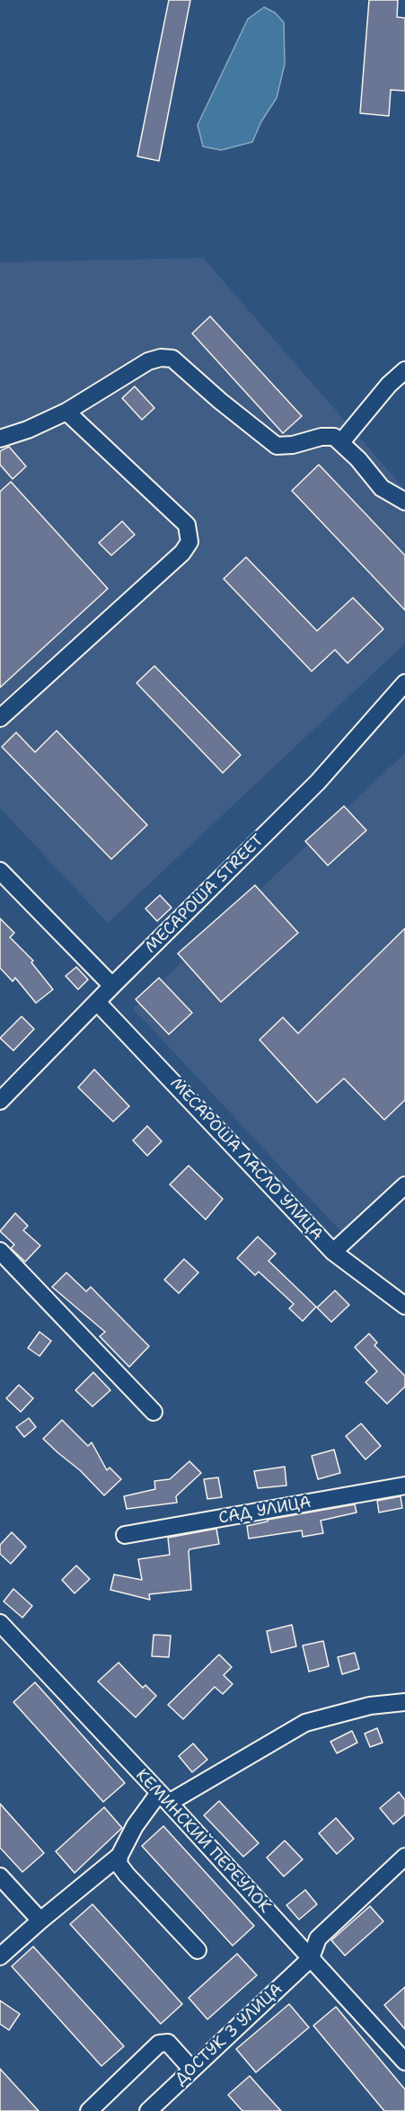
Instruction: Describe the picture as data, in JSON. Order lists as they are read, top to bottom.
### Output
{
  "streets": {
    "street": [
      "МЕСАРОША STREET",
      "МЕСАРОША ЛАСЛО УЛИЦА",
      "САД УЛИЦА",
      "КЕМИНСКИЙ ПЕРЕУЛОК",
      "ДОСТУК 3 УЛИЦА"
    ]
  },
  "crossings": [
    ["МЕСАРОША STREET", "МЕСАРОША ЛАСЛО УЛИЦА"],
    ["КЕМИНСКИЙ ПЕРЕУЛОК", "ДОСТУК 3 УЛИЦА"]
  ]
}
